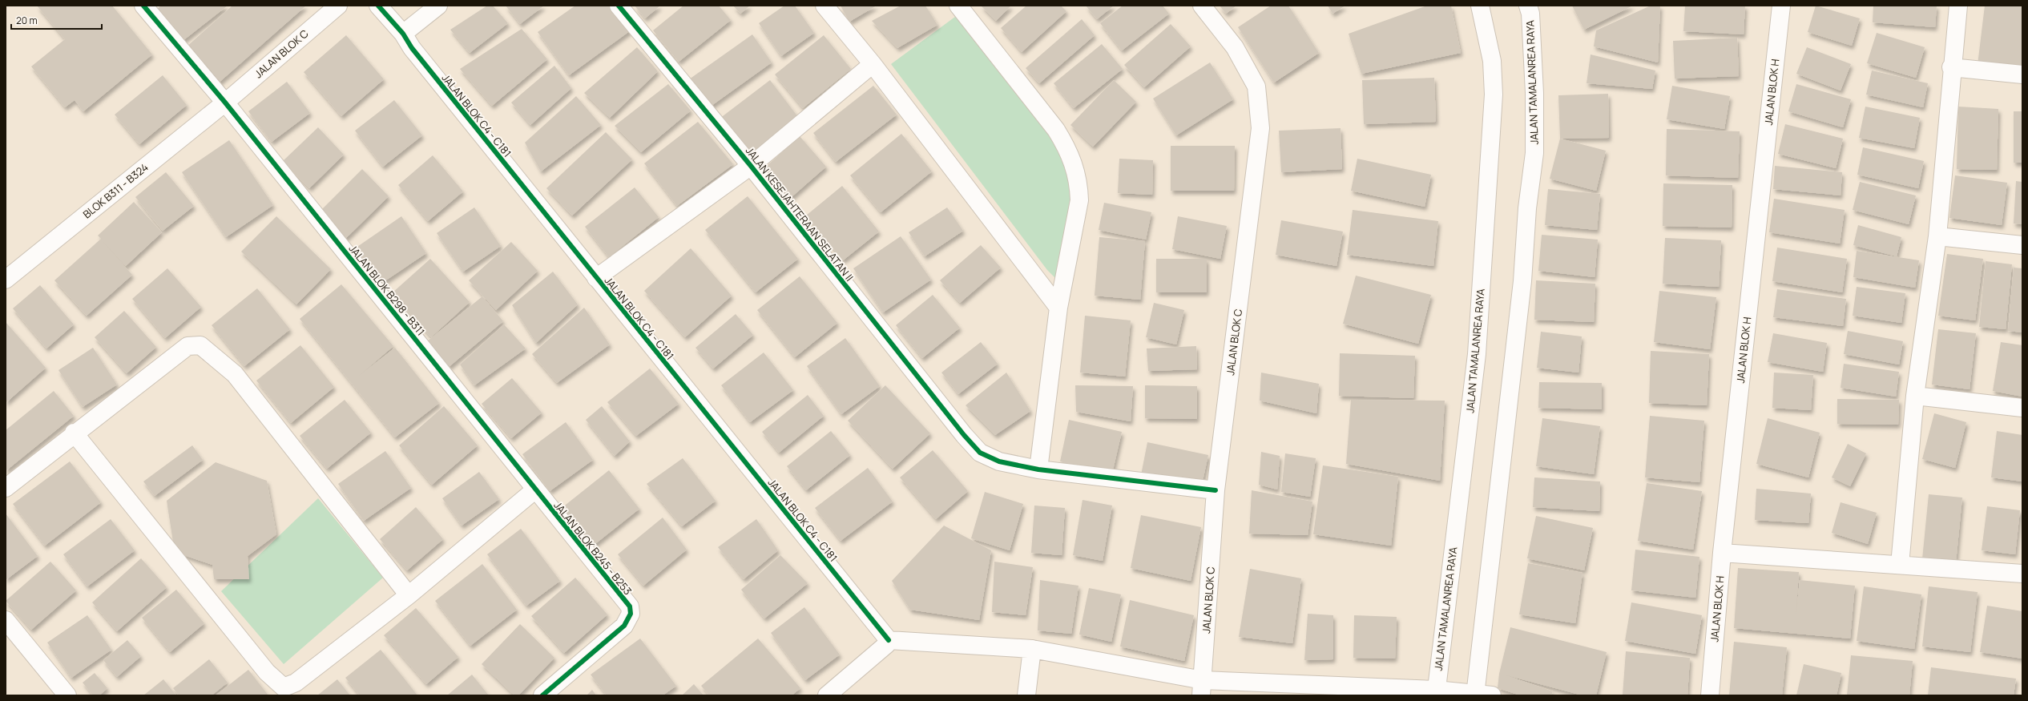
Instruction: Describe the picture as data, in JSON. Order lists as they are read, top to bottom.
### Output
{
  "streets": {
    "street": [
      "JALAN BLOK C",
      "JALAN TAMALANREA RAYA",
      "JALAN BLOK H",
      "JALAN BLOK C4 - C181",
      "BLOK B311 - B324",
      "JALAN KESEJAHTERAAN SELATAN II",
      "JALAN BLOK B298 - B311",
      "JALAN BLOK B245 - B253"
    ]
  },
  "crossings": [
    ["JALAN BLOK C", "BLOK B311 - B324"],
    ["JALAN BLOK C", "JALAN KESEJAHTERAAN SELATAN II"],
    ["JALAN BLOK C", "JALAN BLOK B298 - B311"],
    ["BLOK B311 - B324", "JALAN BLOK B298 - B311"],
    ["JALAN BLOK B298 - B311", "JALAN BLOK B245 - B253"]
  ],
  "scale_bar": "20 m"
}
